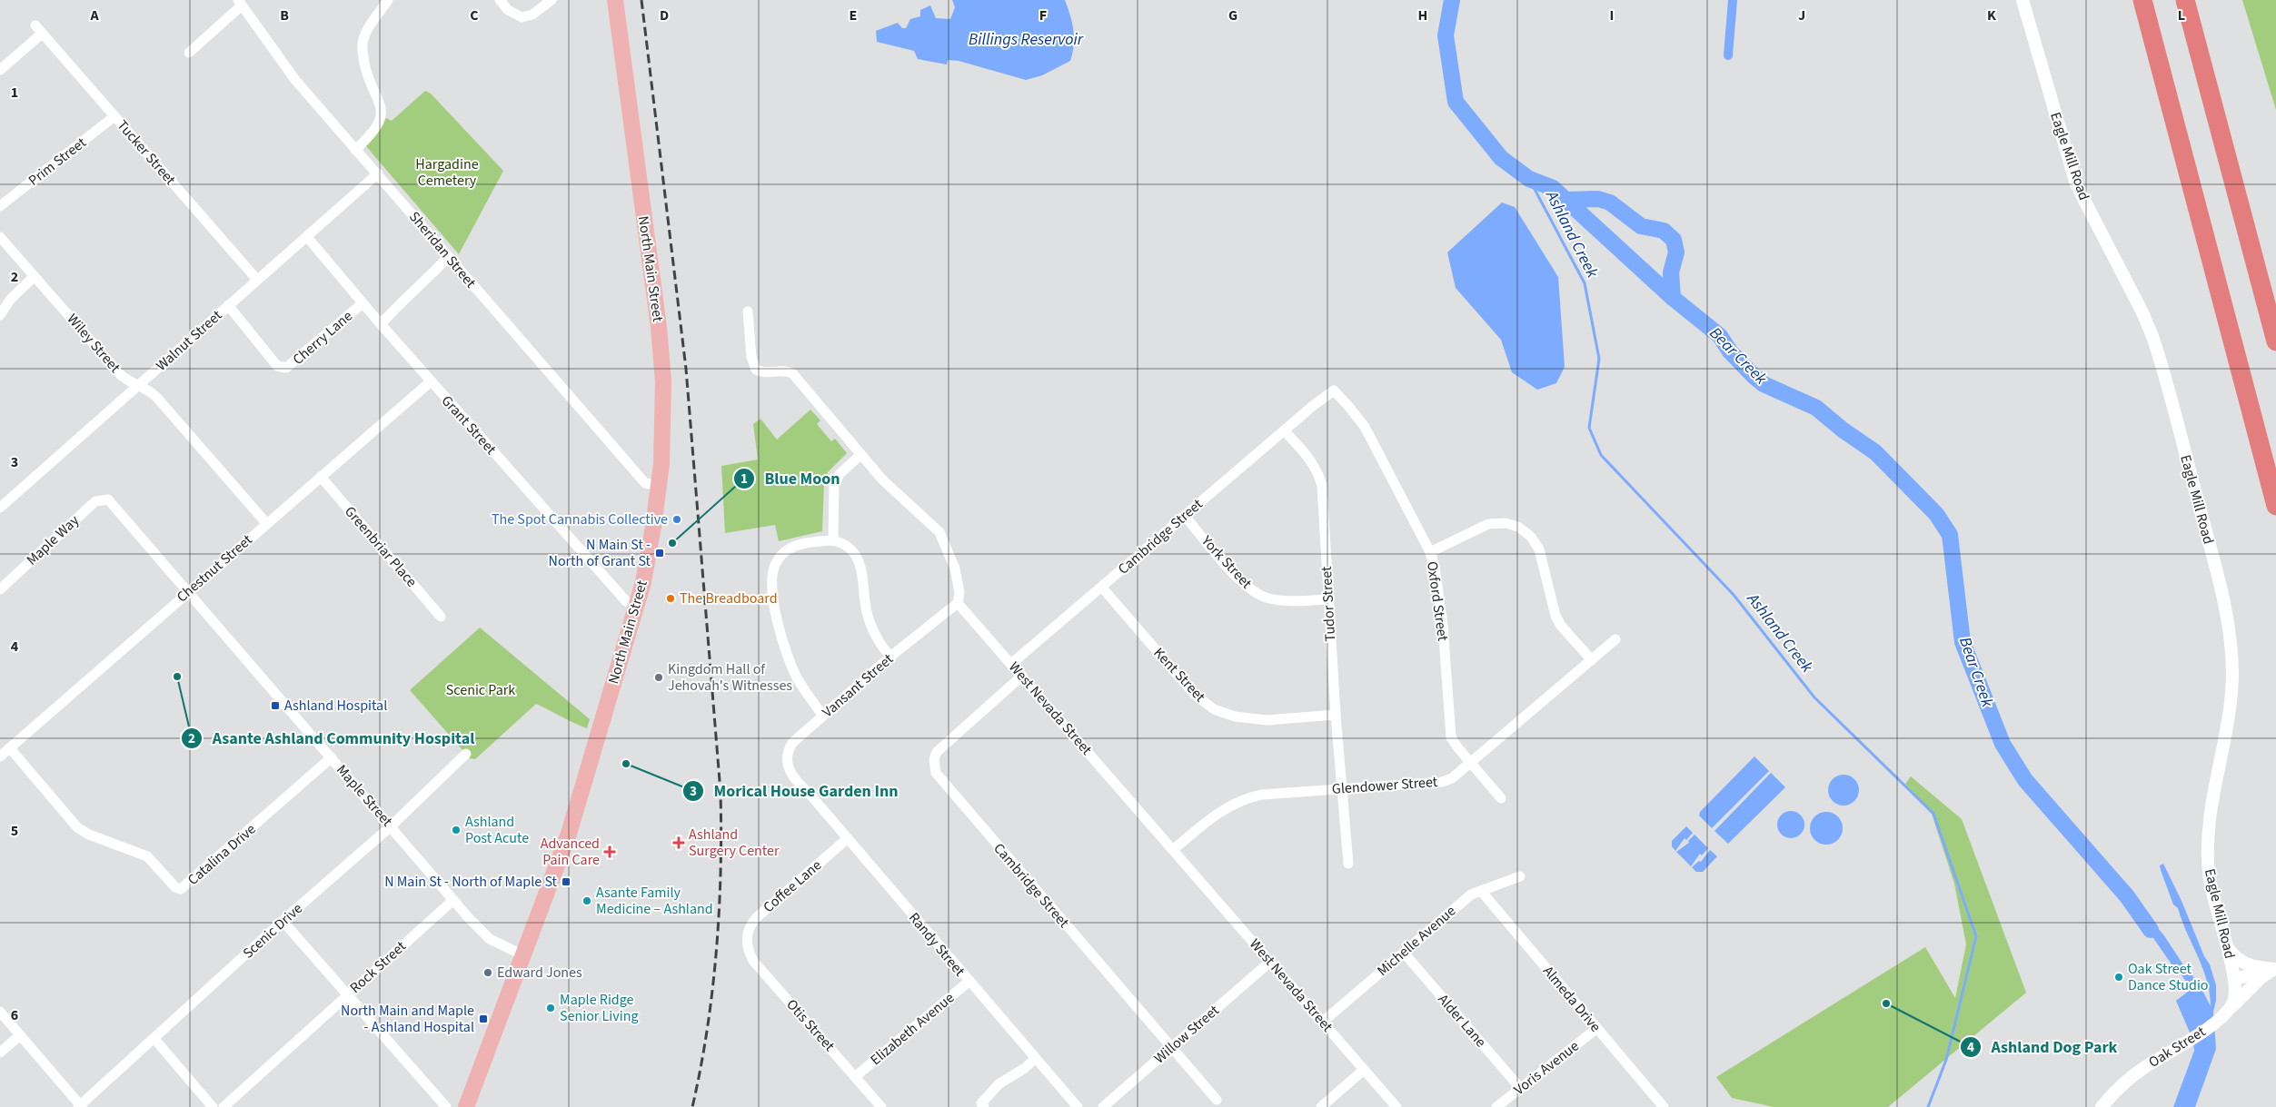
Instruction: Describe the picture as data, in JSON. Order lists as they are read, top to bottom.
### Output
{
  "streets": {
    "main road": ["North Main Street"],
    "street": [
      "Tucker Street",
      "Eagle Mill Road",
      "Prim Street",
      "Sheridan Street",
      "Cherry Lane",
      "Walnut Street",
      "Wiley Street",
      "Grant Street",
      "Cambridge Street",
      "Maple Way",
      "Greenbriar Place",
      "York Street",
      "Chestnut Street",
      "Oxford Street",
      "Tudor Street",
      "Kent Street",
      "Vansant Street",
      "West Nevada Street",
      "Glendower Street",
      "Maple Street",
      "Catalina Drive",
      "Coffee Lane",
      "Scenic Drive",
      "Michelle Avenue",
      "Randy Street",
      "Rock Street",
      "Almeda Drive",
      "Alder Lane",
      "Otis Street",
      "Elizabeth Avenue",
      "Willow Street",
      "Oak Street",
      "Voris Avenue"
    ]
  },
  "crossings": [
    ["Tucker Street", "Prim Street"],
    ["Tucker Street", "Walnut Street"],
    ["Eagle Mill Road", "Oak Street"],
    ["Sheridan Street", "North Main Street"],
    ["Sheridan Street", "Walnut Street"],
    ["North Main Street", "Grant Street"],
    ["North Main Street", "Maple Street"],
    ["Cherry Lane", "Walnut Street"],
    ["Cherry Lane", "Grant Street"],
    ["Walnut Street", "Wiley Street"],
    ["Walnut Street", "Grant Street"],
    ["Wiley Street", "Chestnut Street"],
    ["Grant Street", "Chestnut Street"],
    ["Cambridge Street", "York Street"],
    ["Cambridge Street", "Oxford Street"],
    ["Cambridge Street", "Tudor Street"],
    ["Cambridge Street", "Kent Street"],
    ["Cambridge Street", "West Nevada Street"],
    ["Cambridge Street", "Willow Street"],
    ["Maple Way", "Maple Street"],
    ["Greenbriar Place", "Chestnut Street"],
    ["York Street", "Tudor Street"],
    ["Chestnut Street", "Maple Street"],
    ["Chestnut Street", "Catalina Drive"],
    ["Oxford Street", "Glendower Street"],
    ["Tudor Street", "Kent Street"],
    ["Tudor Street", "Glendower Street"],
    ["Vansant Street", "West Nevada Street"],
    ["Vansant Street", "Randy Street"],
    ["West Nevada Street", "Glendower Street"],
    ["West Nevada Street", "Michelle Avenue"],
    ["West Nevada Street", "Willow Street"],
    ["Maple Street", "Catalina Drive"],
    ["Maple Street", "Scenic Drive"],
    ["Maple Street", "Rock Street"],
    ["Coffee Lane", "Randy Street"],
    ["Coffee Lane", "Otis Street"],
    ["Michelle Avenue", "Almeda Drive"],
    ["Michelle Avenue", "Alder Lane"],
    ["Randy Street", "Elizabeth Avenue"],
    ["Almeda Drive", "Voris Avenue"],
    ["Alder Lane", "Voris Avenue"],
    ["Otis Street", "Elizabeth Avenue"]
  ],
  "water": ["Billings Reservoir", "Ashland Creek", "Bear Creek"],
  "parks": ["Hargadine Cemetery", "Scenic Park"],
  "places": {
    "other": [
      "The Spot Cannabis Collective",
      "Blue Moon",
      "The Breadboard",
      "Asante Ashland Community Hospital",
      "Kingdom Hall of Jehovah's Witnesses",
      "Morical House Garden Inn",
      "Ashland Post Acute",
      "Asante Family Medicine – Ashland",
      "Edward Jones",
      "Oak Street Dance Studio",
      "Ashland Dog Park",
      "Maple Ridge Senior Living"
    ],
    "transit": [
      "N Main St - North of Grant St",
      "Ashland Hospital",
      "N Main St - North of Maple St",
      "North Main and Maple - Ashland Hospital"
    ],
    "health": ["Ashland Surgery Center", "Advanced Pain Care"]
  },
  "grid": {
    "columns": [
      "A",
      "B",
      "C",
      "D",
      "E",
      "F",
      "G",
      "H",
      "I",
      "J",
      "K",
      "L"
    ],
    "rows": [
      "1",
      "2",
      "3",
      "4",
      "5",
      "6"
    ]
  }
}
